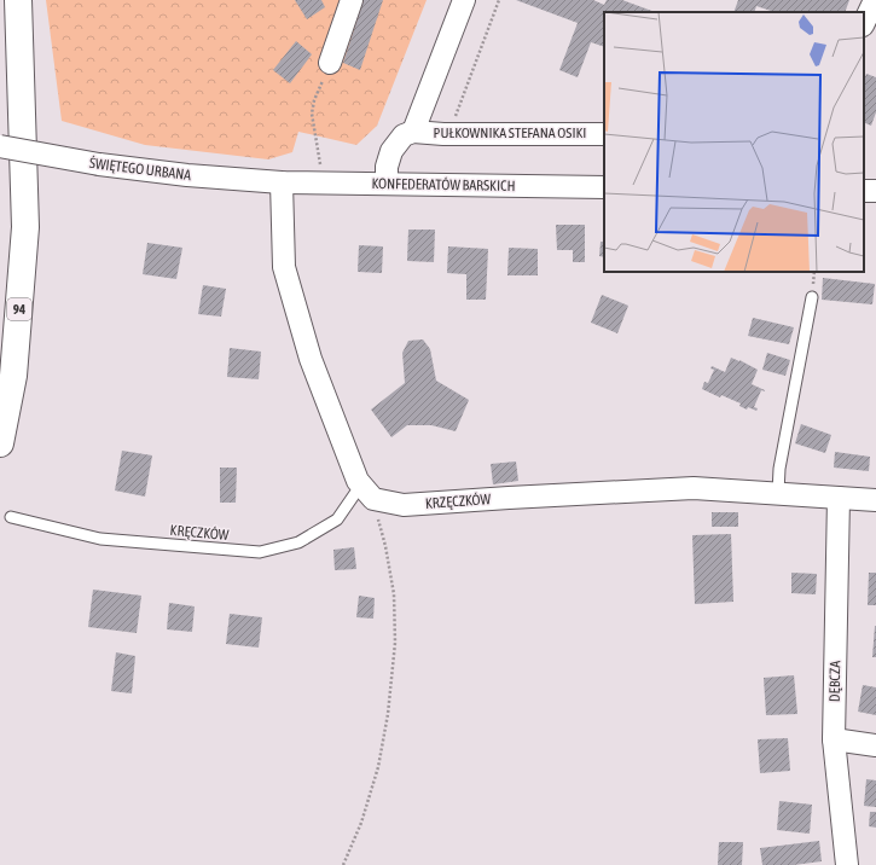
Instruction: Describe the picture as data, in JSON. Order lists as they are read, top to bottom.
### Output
{
  "streets": {
    "main road": ["94"],
    "street": [
      "PUŁKOWNIKA STEFANA OSIKI",
      "ŚWIĘTEGO URBANA",
      "KONFEDERATÓW BARSKICH",
      "KRZĘCZKÓW",
      "DĘBCZA"
    ],
    "lane": ["KRĘCZKÓW"]
  },
  "crossings": [
    ["PUŁKOWNIKA STEFANA OSIKI", "KONFEDERATÓW BARSKICH"],
    ["ŚWIĘTEGO URBANA", "KONFEDERATÓW BARSKICH"],
    ["KRZĘCZKÓW", "KRĘCZKÓW"],
    ["KRZĘCZKÓW", "DĘBCZA"]
  ]
}
